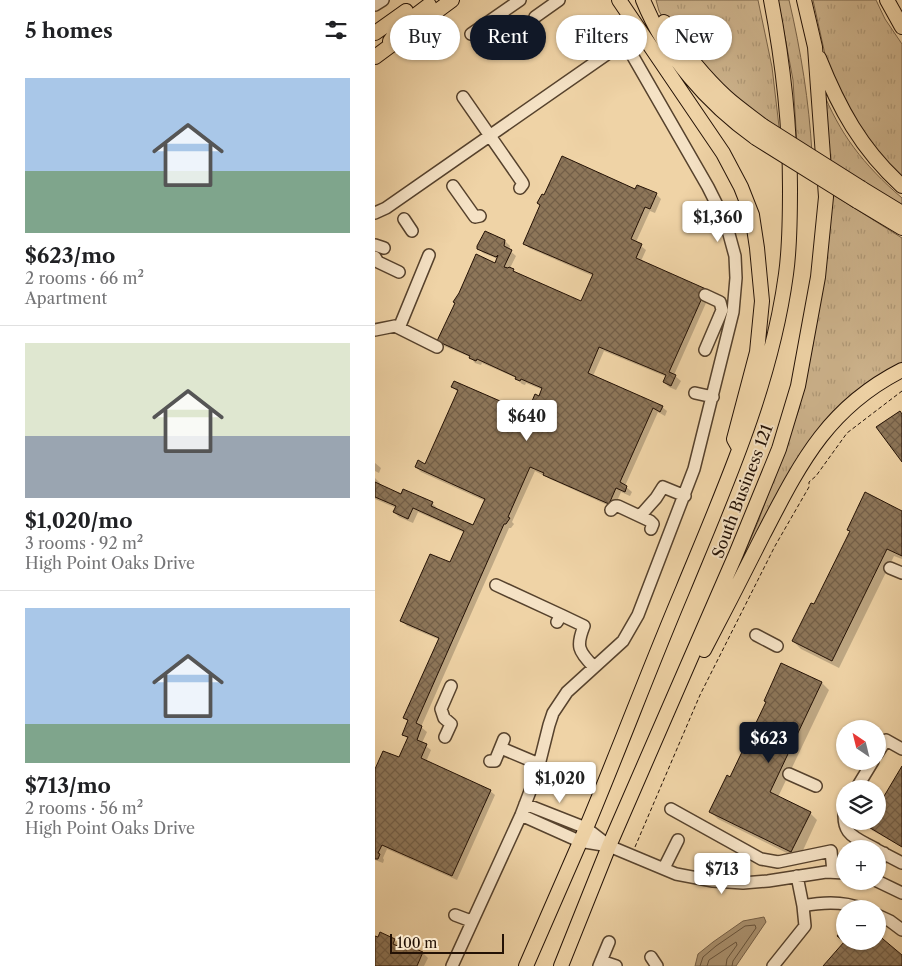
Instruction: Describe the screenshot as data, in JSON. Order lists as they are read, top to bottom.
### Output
{
  "streets": {
    "main road": ["South Business 121"]
  },
  "scale_bar": "100 m",
  "north": "top left",
  "page": {
    "heading": "5 homes",
    "chip": [
      "Buy",
      "Rent",
      "Filters",
      "New"
    ],
    "list": [
      {
        "name": "$623/mo",
        "note": "2 rooms · 66 m² · Apartment"
      },
      {
        "name": "$1,020/mo",
        "note": "3 rooms · 92 m² · High Point Oaks Drive"
      },
      {
        "name": "$713/mo",
        "note": "2 rooms · 56 m² · High Point Oaks Drive"
      }
    ],
    "price": [
      "$1,360",
      "$640",
      "$623",
      "$1,020",
      "$713"
    ],
    "map_buttons": ["+", "−"],
    "scale": "100 m"
  }
}
